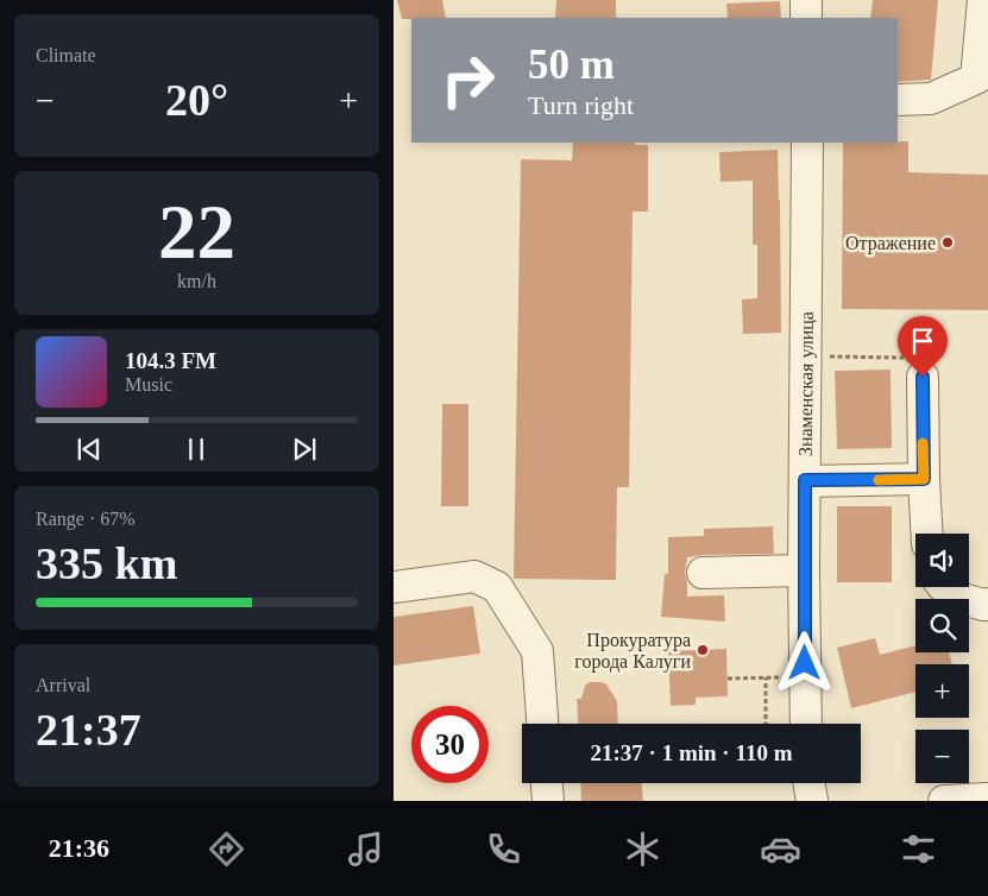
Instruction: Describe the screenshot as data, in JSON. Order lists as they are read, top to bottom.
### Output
{
  "streets": {
    "street": ["Знаменская улица"]
  },
  "places": ["Отражение", "Прокуратура города Калуги"],
  "page": {
    "tile": [
      "Climate",
      ["22", "km/h"],
      ["Range · 67%", "335 km"],
      ["Arrival", "21:37"]
    ],
    "turn": ["50 m", "Turn right"],
    "heat": ["−", "20°", "+"],
    "song": ["104.3 FM", "Music"],
    "map_buttons": ["+", "−"],
    "limit": "30",
    "trip": "21:37 · 1 min · 110 m",
    "tabs": "21:36"
  }
}
